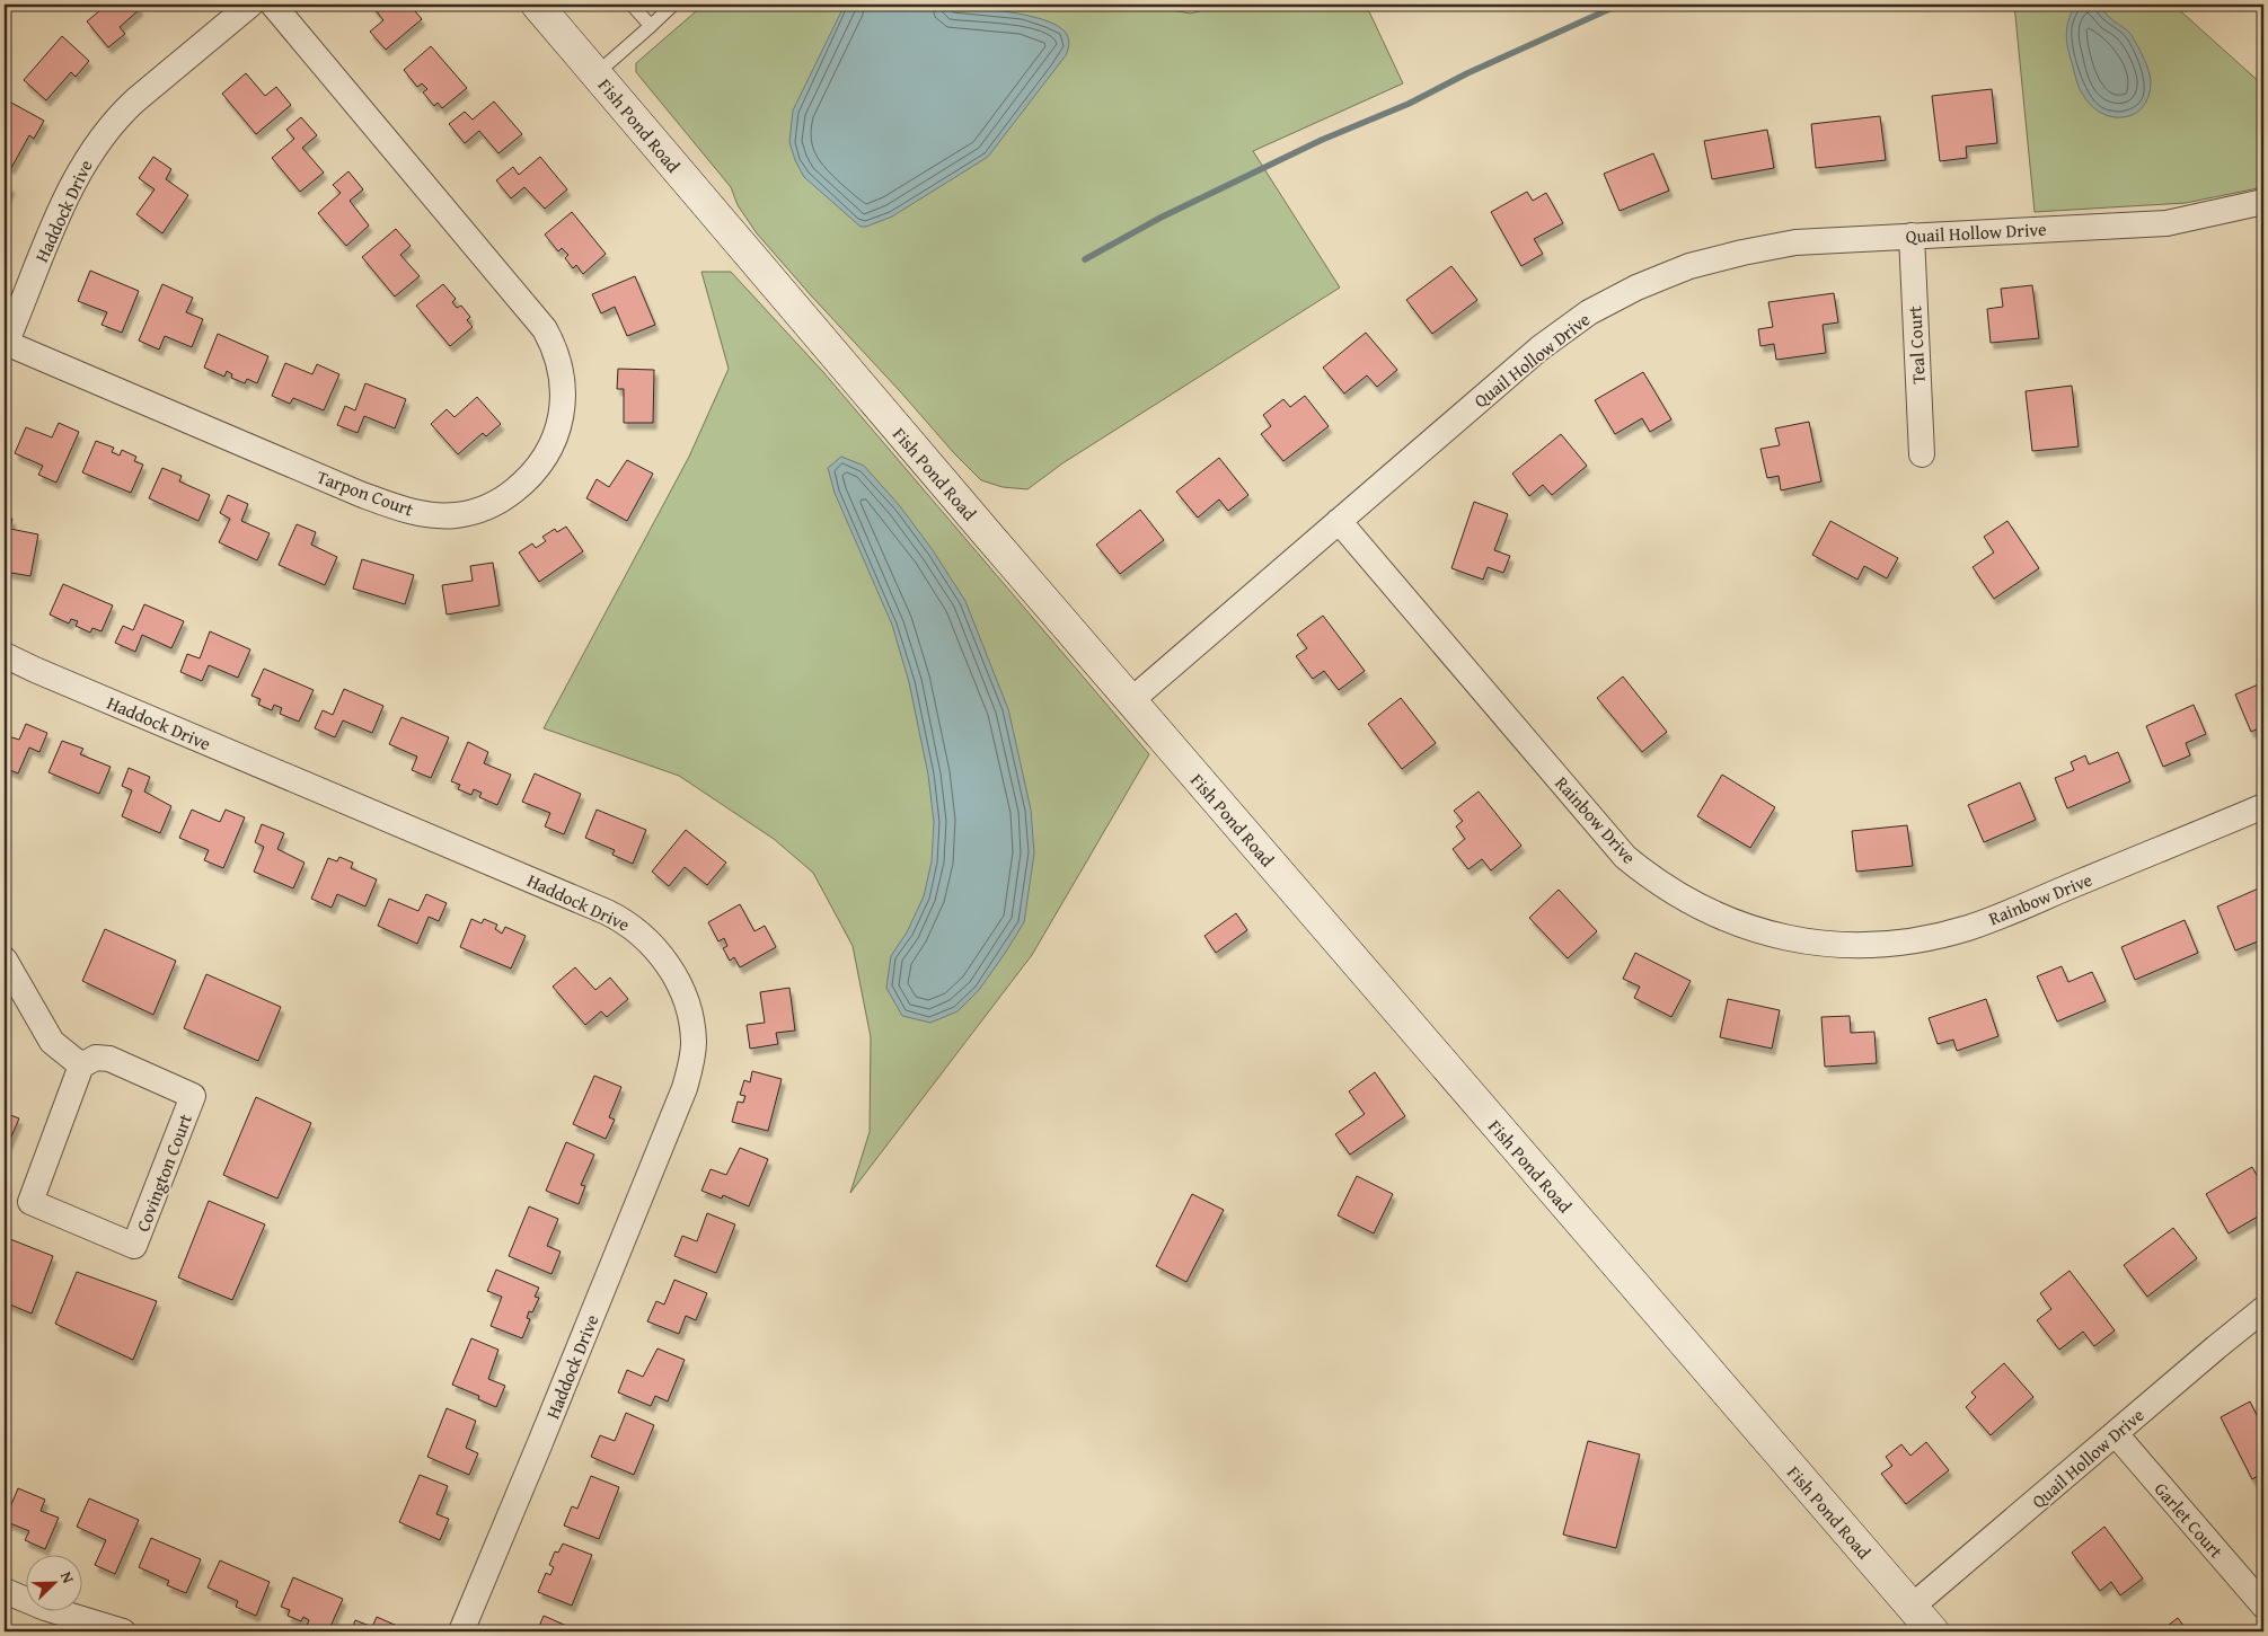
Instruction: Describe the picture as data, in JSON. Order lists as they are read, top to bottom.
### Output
{
  "streets": {
    "street": [
      "Fish Pond Road",
      "Haddock Drive",
      "Quail Hollow Drive",
      "Teal Court",
      "Tarpon Court",
      "Rainbow Drive",
      "Covington Court",
      "Garlet Court"
    ]
  },
  "crossings": [
    ["Fish Pond Road", "Quail Hollow Drive"],
    ["Haddock Drive", "Tarpon Court"],
    ["Quail Hollow Drive", "Teal Court"],
    ["Quail Hollow Drive", "Rainbow Drive"],
    ["Quail Hollow Drive", "Garlet Court"]
  ],
  "north": "top right"
}
